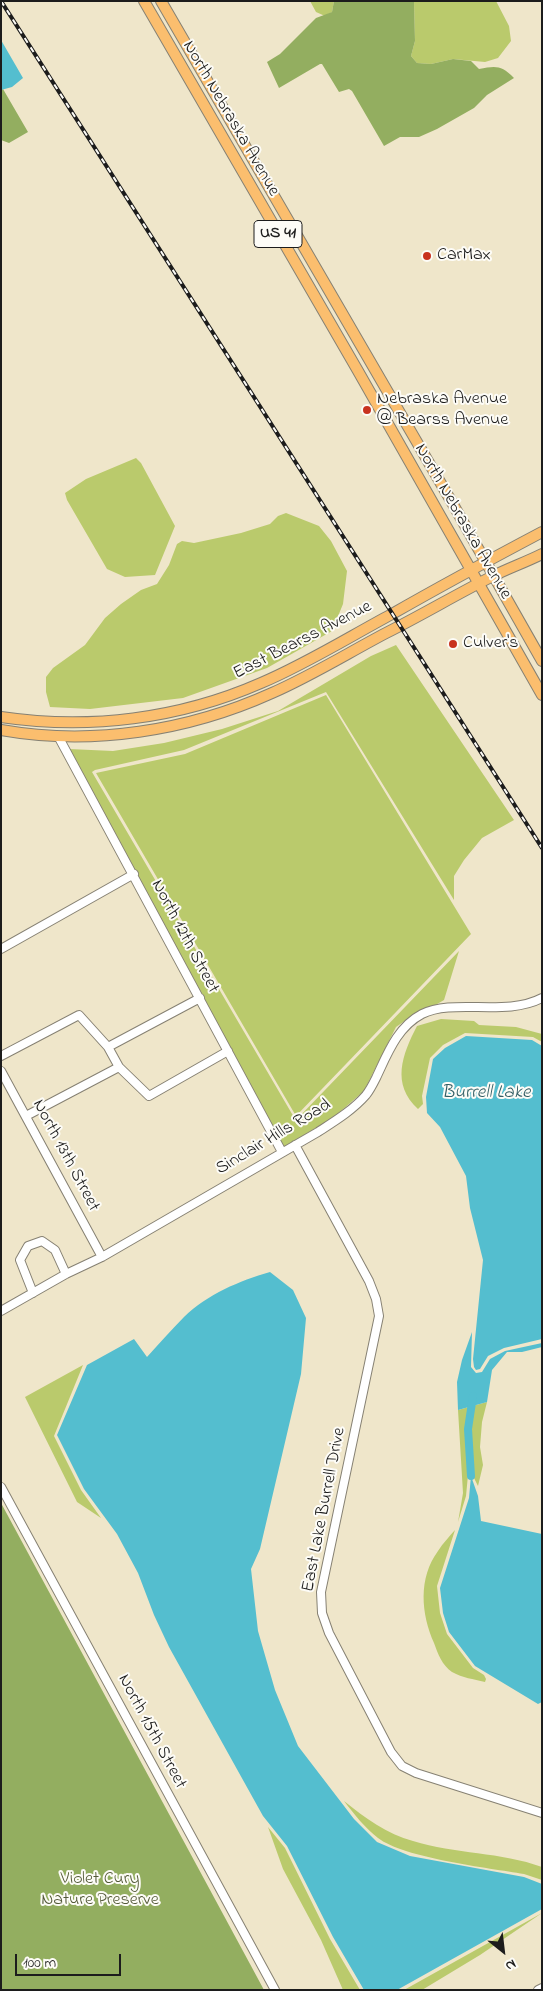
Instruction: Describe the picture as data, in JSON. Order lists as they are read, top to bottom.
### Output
{
  "streets": {
    "main road": ["North Nebraska Avenue", "US 41", "East Bearss Avenue"],
    "street": [
      "North 12th Street",
      "Sinclair Hills Road",
      "North 13th Street",
      "East Lake Burrell Drive",
      "North 15th Street"
    ]
  },
  "crossings": [
    ["North Nebraska Avenue", "East Bearss Avenue"],
    ["East Bearss Avenue", "North 12th Street"],
    ["North 12th Street", "Sinclair Hills Road"],
    ["Sinclair Hills Road", "North 13th Street"],
    ["Sinclair Hills Road", "East Lake Burrell Drive"]
  ],
  "water": ["Burrell Lake"],
  "parks": ["Violet Cury Nature Preserve"],
  "places": ["CarMax", "Nebraska Avenue @ Bearss Avenue", "Culver's"],
  "scale_bar": "100 m",
  "north": "bottom right"
}
